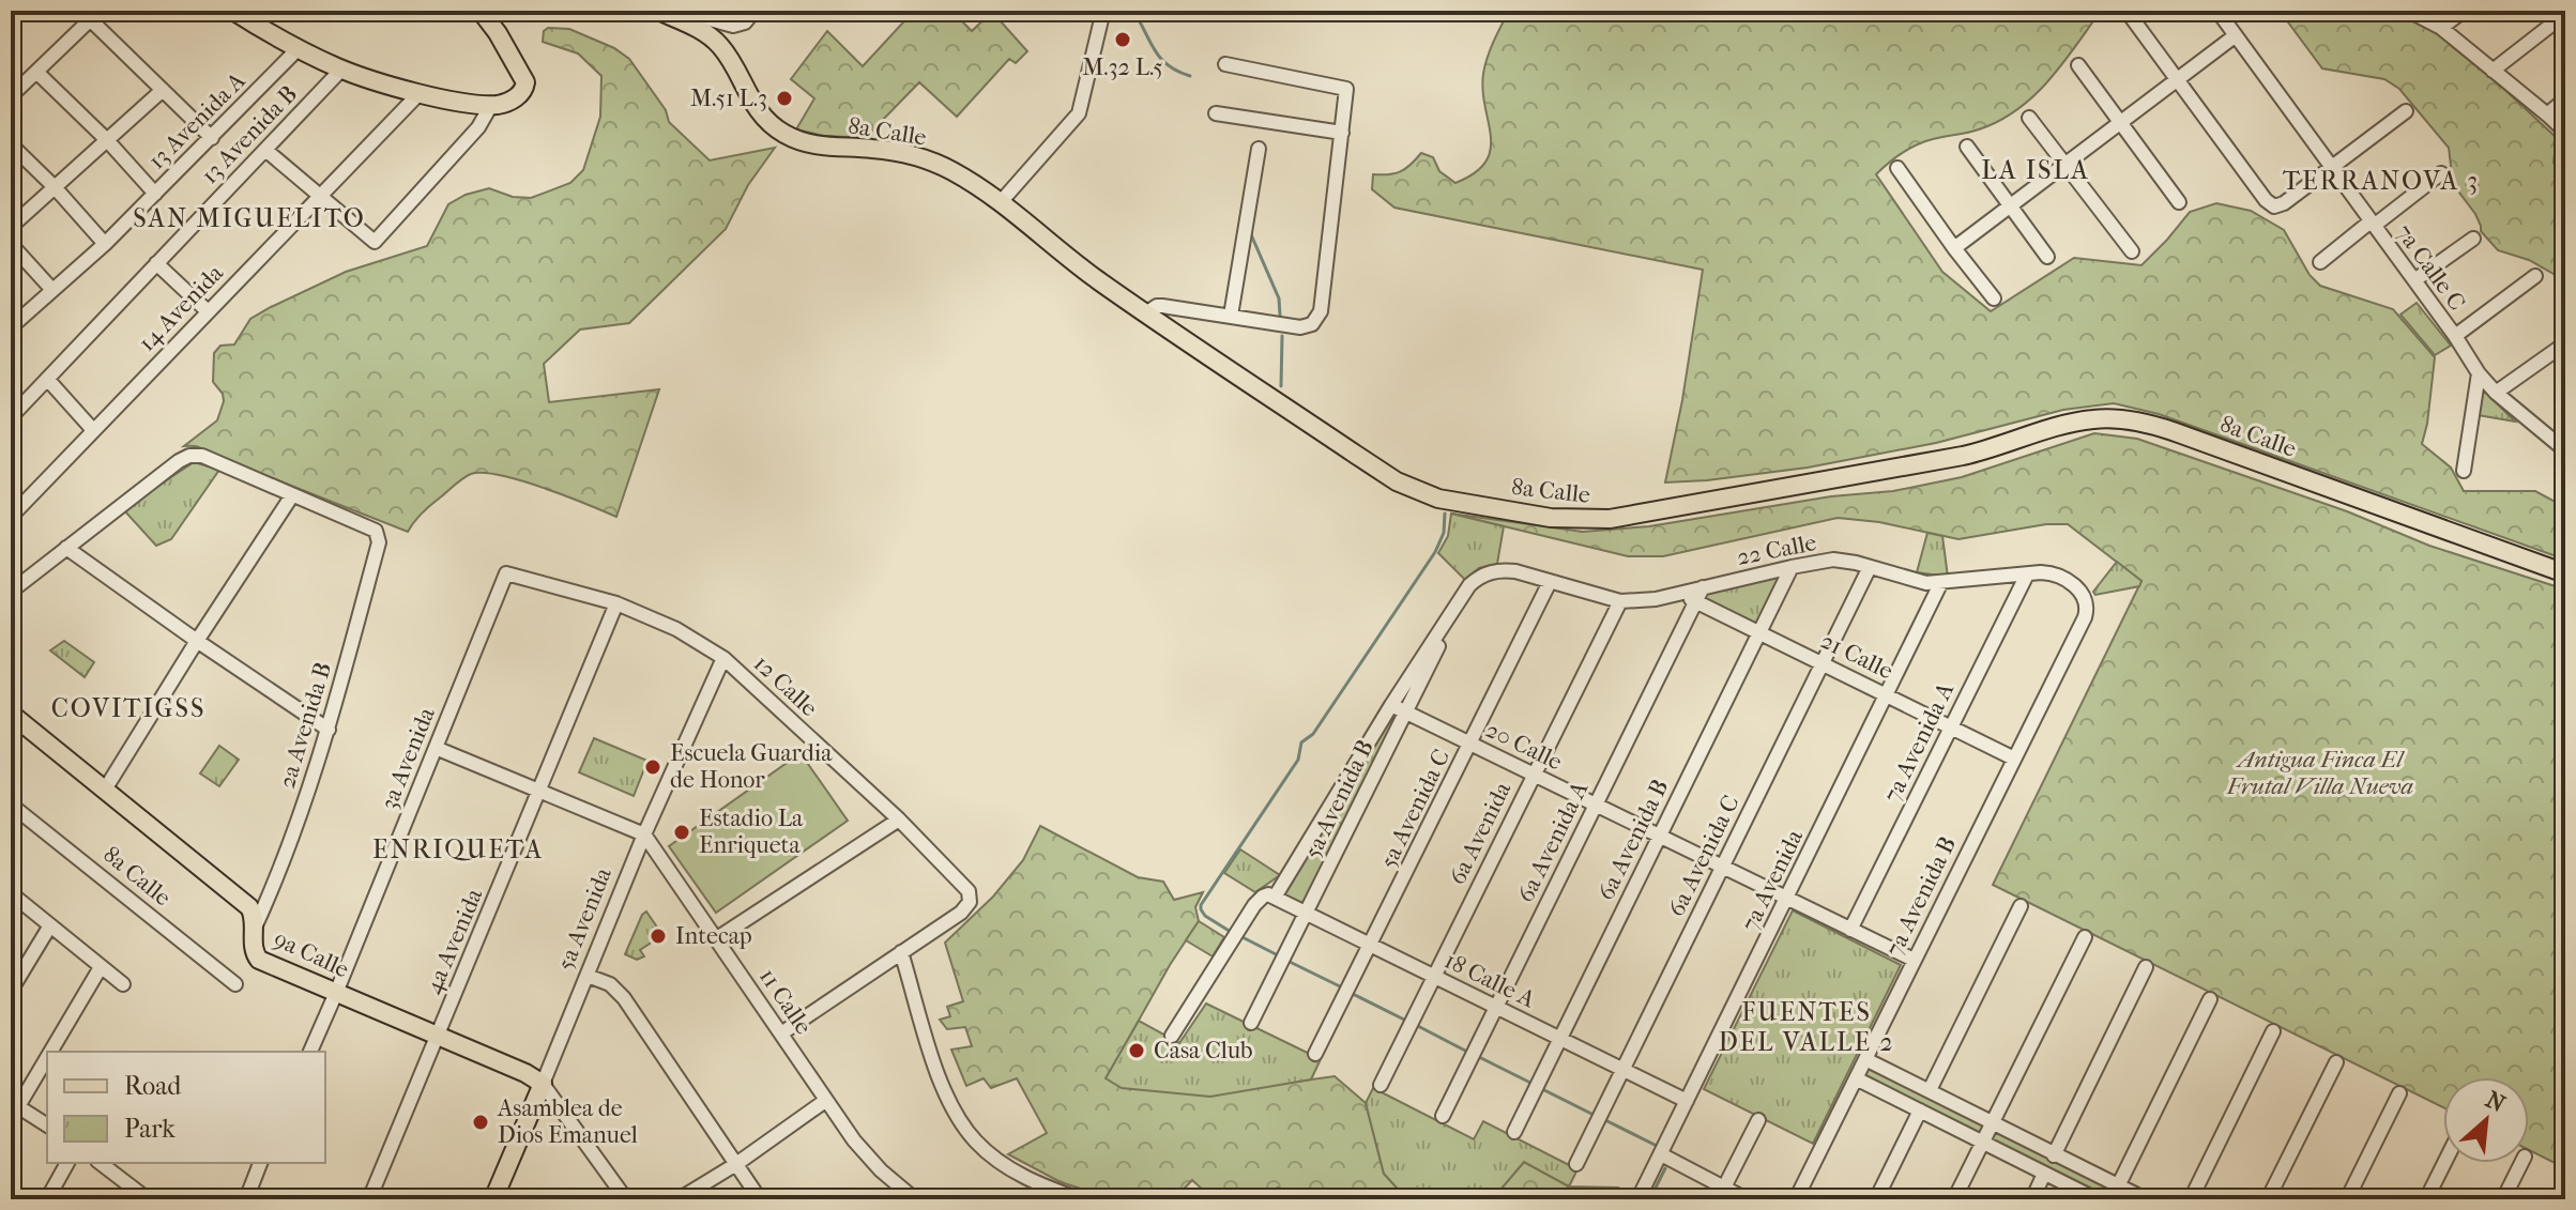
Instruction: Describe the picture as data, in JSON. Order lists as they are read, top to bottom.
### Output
{
  "streets": {
    "main road": ["8a Calle", "5a Avenida", "9a Calle"],
    "street": [
      "13 Avenida A",
      "13 Avenida B",
      "7a Calle C",
      "14 Avenida",
      "22 Calle",
      "21 Calle",
      "12 Calle",
      "2a Avenida B",
      "7a Avenida A",
      "20 Calle",
      "3a Avenida",
      "5a Avenida B",
      "5a Avenida C",
      "6a Avenida",
      "6a Avenida B",
      "6a Avenida A",
      "6a Avenida C",
      "7a Avenida",
      "7a Avenida B",
      "4a Avenida",
      "18 Calle A",
      "11 Calle"
    ]
  },
  "crossings": [
    ["22 Calle", "21 Calle"],
    ["22 Calle", "7a Avenida A"],
    ["22 Calle", "5a Avenida B"],
    ["22 Calle", "5a Avenida C"],
    ["22 Calle", "6a Avenida"],
    ["22 Calle", "6a Avenida B"],
    ["22 Calle", "6a Avenida A"],
    ["22 Calle", "6a Avenida C"],
    ["22 Calle", "7a Avenida"],
    ["22 Calle", "7a Avenida B"],
    ["21 Calle", "7a Avenida A"],
    ["21 Calle", "6a Avenida B"],
    ["21 Calle", "6a Avenida A"],
    ["21 Calle", "6a Avenida C"],
    ["21 Calle", "7a Avenida"],
    ["21 Calle", "7a Avenida B"],
    ["12 Calle", "3a Avenida"],
    ["12 Calle", "5a Avenida"],
    ["12 Calle", "4a Avenida"],
    ["2a Avenida B", "9a Calle"],
    ["7a Avenida A", "20 Calle"],
    ["20 Calle", "5a Avenida B"],
    ["20 Calle", "5a Avenida C"],
    ["20 Calle", "6a Avenida"],
    ["20 Calle", "6a Avenida B"],
    ["20 Calle", "6a Avenida A"],
    ["20 Calle", "6a Avenida C"],
    ["20 Calle", "7a Avenida"],
    ["20 Calle", "7a Avenida B"],
    ["3a Avenida", "9a Calle"],
    ["5a Avenida B", "18 Calle A"],
    ["5a Avenida C", "18 Calle A"],
    ["6a Avenida", "18 Calle A"],
    ["6a Avenida B", "18 Calle A"],
    ["6a Avenida A", "18 Calle A"],
    ["6a Avenida C", "18 Calle A"],
    ["7a Avenida", "18 Calle A"],
    ["5a Avenida", "9a Calle"],
    ["5a Avenida", "11 Calle"],
    ["4a Avenida", "9a Calle"]
  ],
  "districts": [
    "LA ISLA",
    "TERRANOVA 3",
    "SAN MIGUELITO",
    "COVITIGSS",
    "ENRIQUETA",
    "FUENTES DEL VALLE 2"
  ],
  "parks": ["Antigua Finca El Frutal Villa Nueva"],
  "places": [
    "M.32 L.5",
    "M.51 L.3",
    "Escuela Guardia de Honor",
    "Estadio La Enriqueta",
    "Intecap",
    "Casa Club",
    "Asamblea de Dios Emanuel"
  ],
  "legend": ["Road", "Park"],
  "north": "top right"
}
